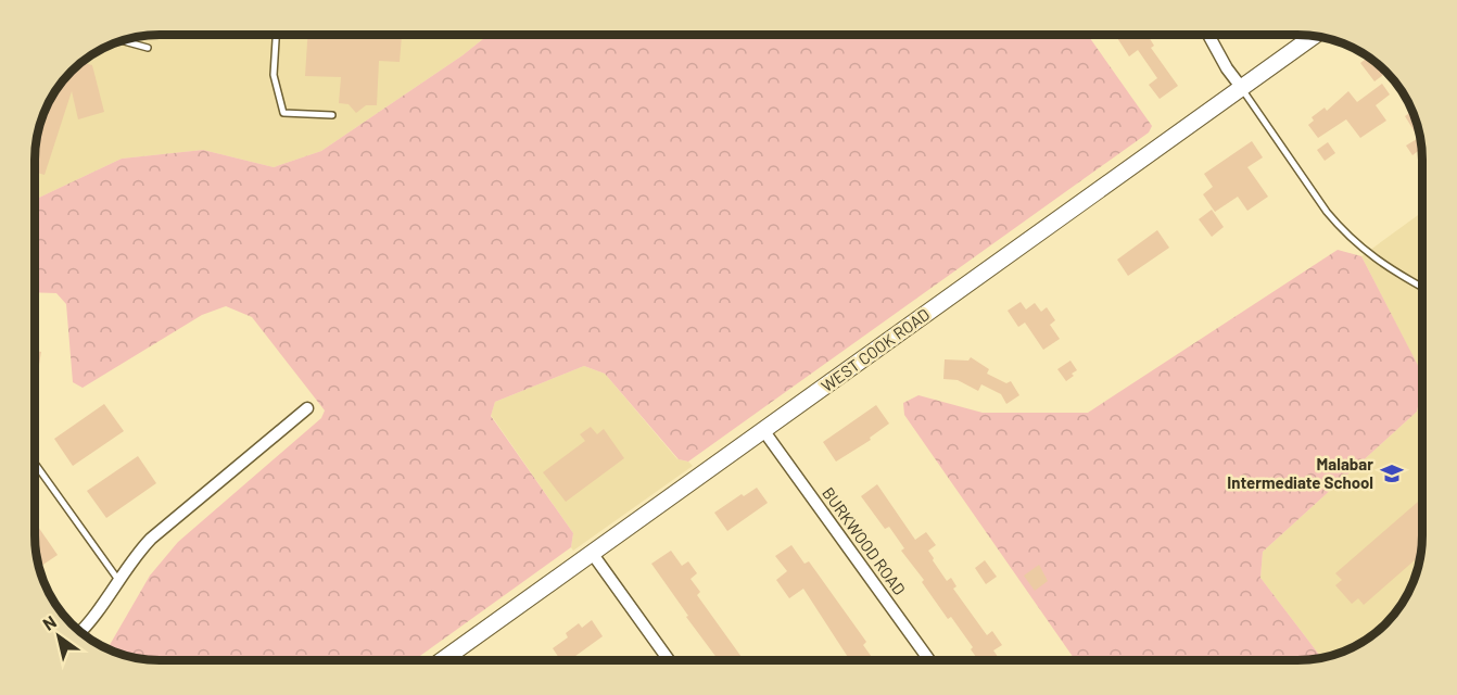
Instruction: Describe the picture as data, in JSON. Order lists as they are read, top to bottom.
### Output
{
  "streets": {
    "main road": ["WEST COOK ROAD"],
    "street": ["BURKWOOD ROAD"]
  },
  "crossings": [
    ["WEST COOK ROAD", "BURKWOOD ROAD"]
  ],
  "places": {
    "school or university": ["Malabar Intermediate School"]
  },
  "north": "top left"
}
